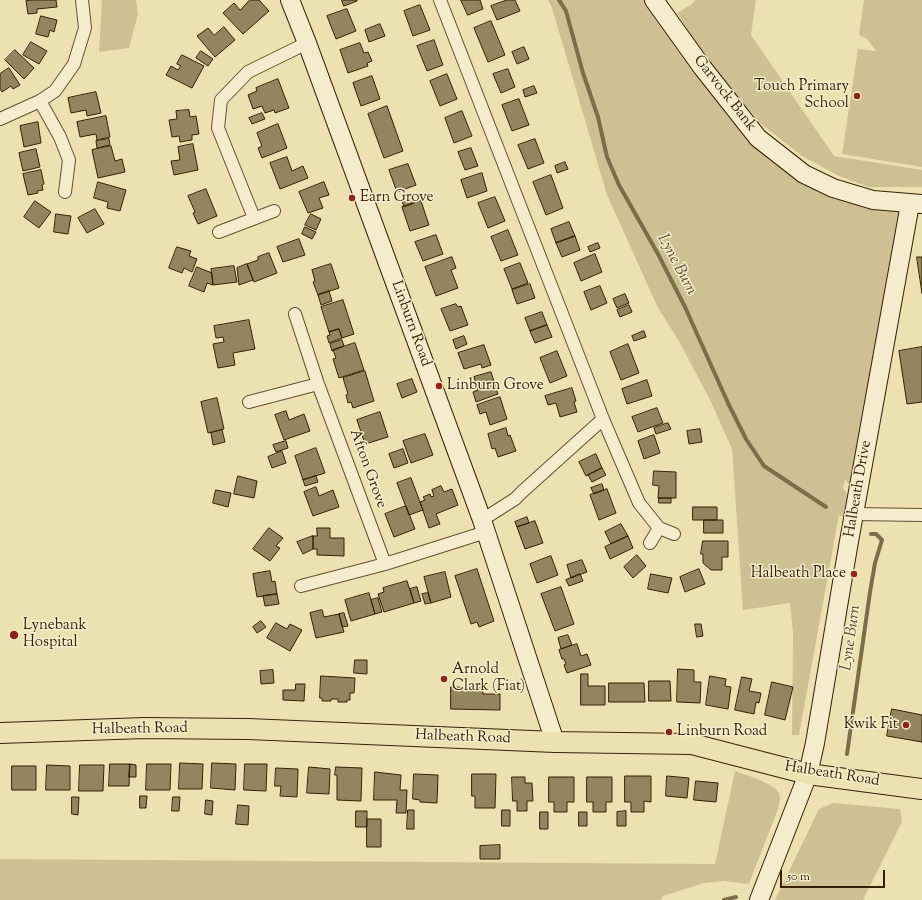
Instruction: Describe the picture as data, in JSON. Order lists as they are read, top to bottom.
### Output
{
  "streets": {
    "main road": ["Halbeath Road"],
    "street": [
      "Garvock Bank",
      "Linburn Road",
      "Afton Grove",
      "Halbeath Drive"
    ]
  },
  "crossings": [
    ["Garvock Bank", "Halbeath Drive"],
    ["Linburn Road", "Halbeath Road"],
    ["Halbeath Drive", "Halbeath Road"]
  ],
  "water": ["Lyne Burn"],
  "places": [
    "Touch Primary School",
    "Earn Grove",
    "Linburn Grove",
    "Halbeath Place",
    "Lynebank Hospital",
    "Arnold Clark (Fiat)",
    "Kwik Fit",
    "Linburn Road"
  ],
  "scale_bar": "50 m"
}
